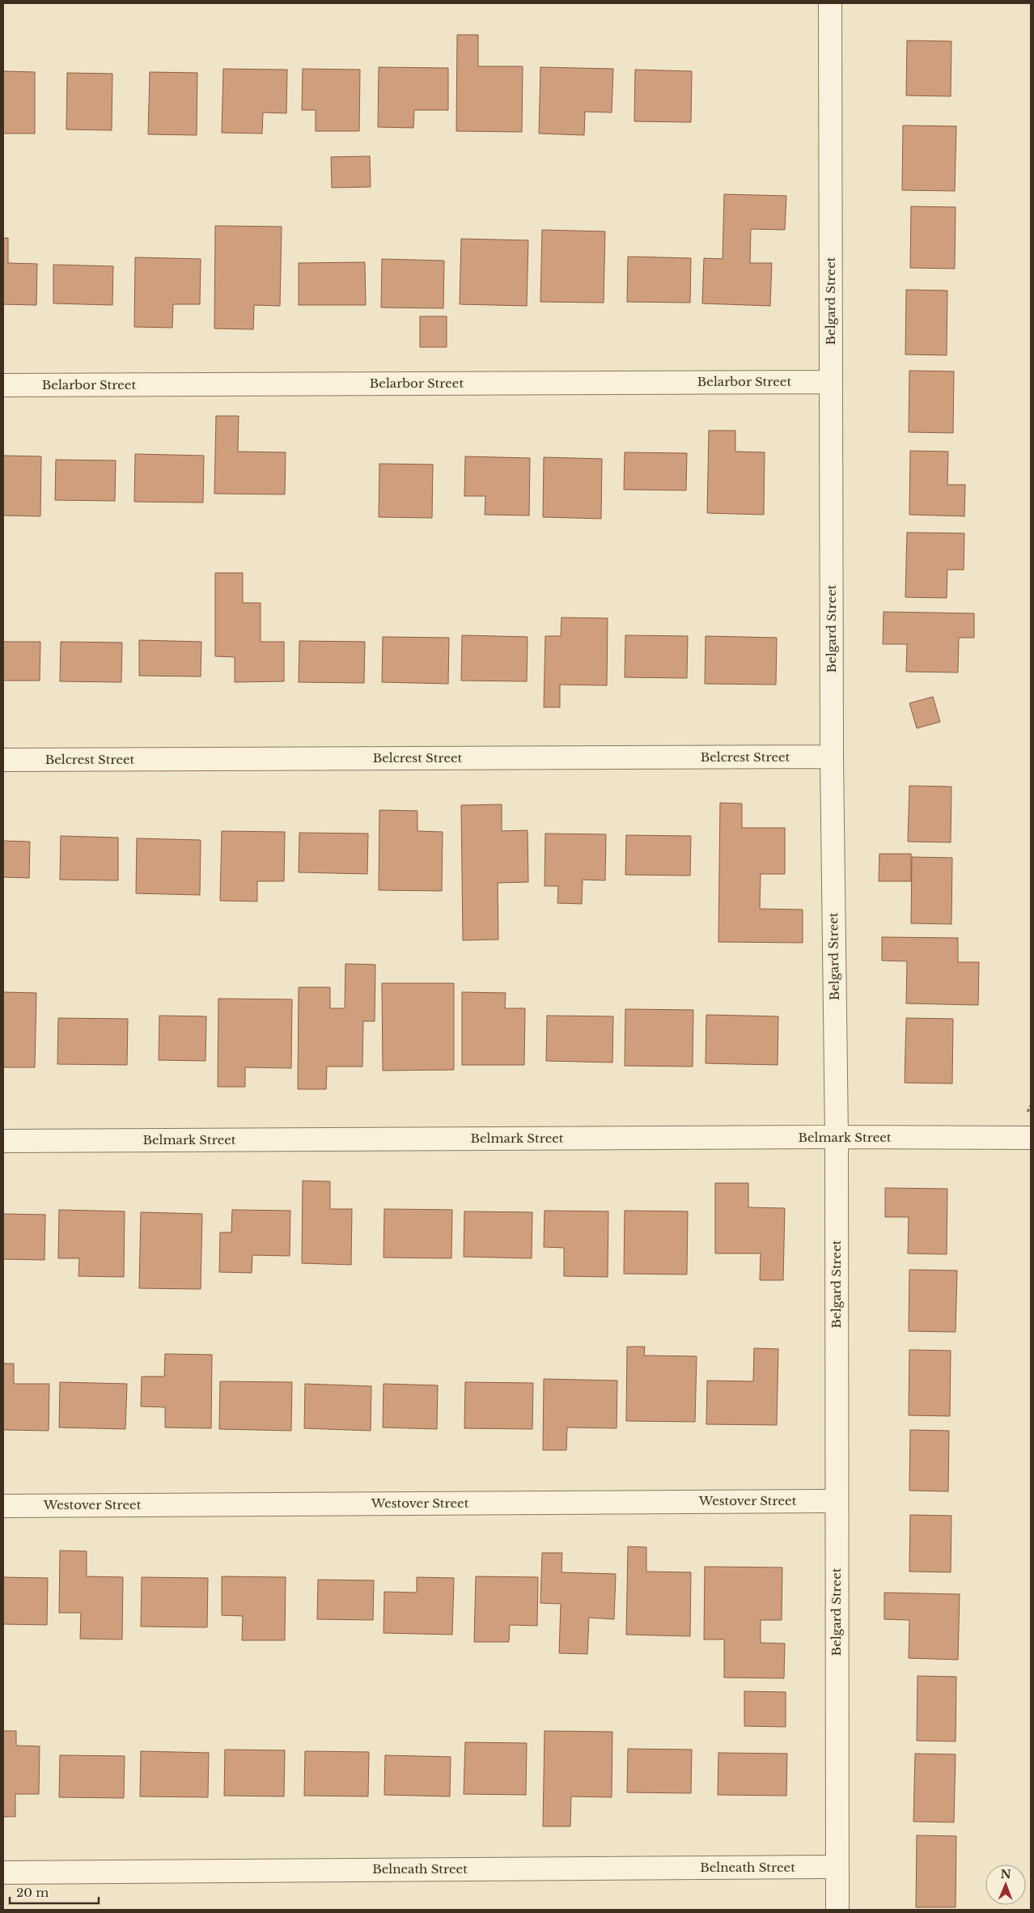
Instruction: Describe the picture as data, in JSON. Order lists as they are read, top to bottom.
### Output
{
  "streets": {
    "street": [
      "Belgard Street",
      "Belarbor Street",
      "Belcrest Street",
      "Belmark Street",
      "Westover Street",
      "Belneath Street"
    ]
  },
  "crossings": [
    ["Belgard Street", "Belarbor Street"],
    ["Belgard Street", "Belcrest Street"],
    ["Belgard Street", "Belmark Street"],
    ["Belgard Street", "Westover Street"],
    ["Belgard Street", "Belneath Street"]
  ],
  "scale_bar": "20 m",
  "north": "top"
}
